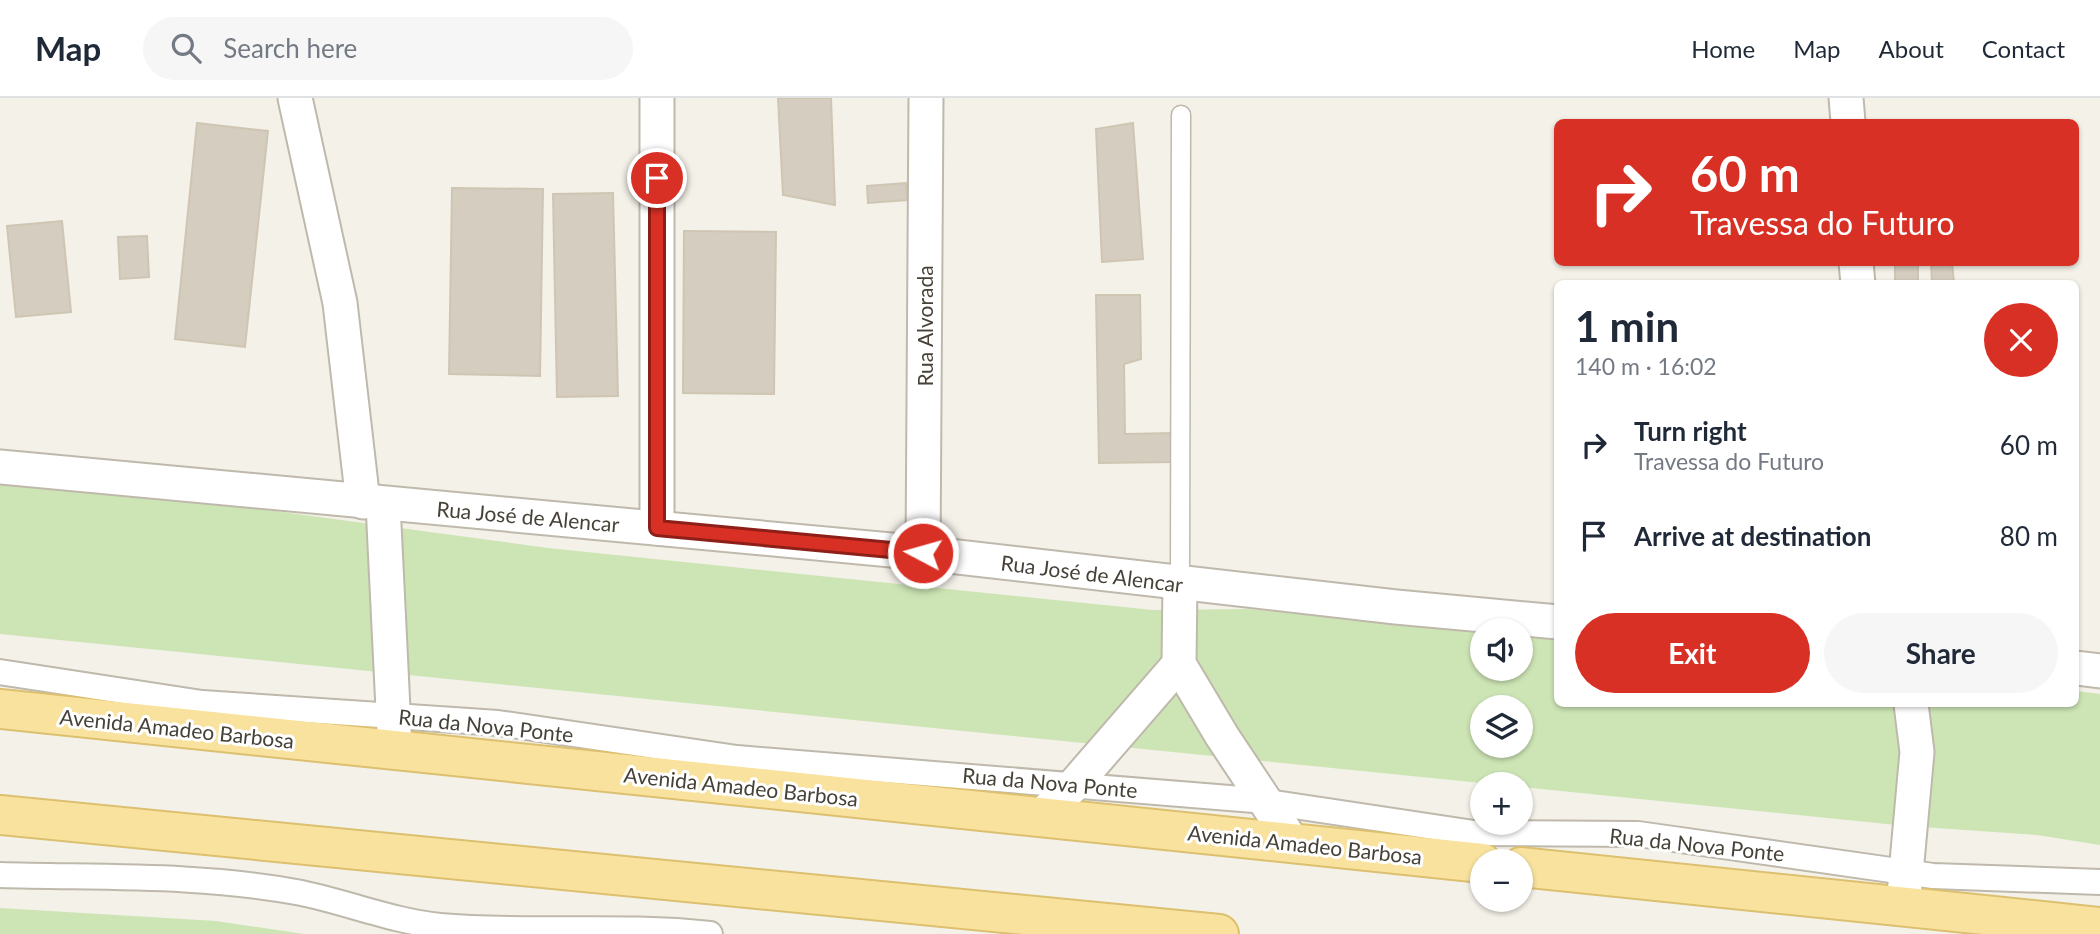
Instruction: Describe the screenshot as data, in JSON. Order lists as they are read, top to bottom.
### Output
{
  "streets": {
    "main road": ["Avenida Amadeo Barbosa"],
    "street": ["Rua Alvorada", "Rua José de Alencar", "Rua da Nova Ponte"]
  },
  "crossings": [
    ["Rua Alvorada", "Rua José de Alencar"],
    ["Rua da Nova Ponte", "Avenida Amadeo Barbosa"]
  ],
  "page": {
    "header": "Map",
    "search": "Search here",
    "nav": [
      "Home",
      "Map",
      "About",
      "Contact"
    ],
    "turn": ["60 m", "Travessa do Futuro"],
    "heading": ["1 min", "140 m · 16:02"],
    "list": [
      {
        "name": "Turn right",
        "note": "Travessa do Futuro",
        "value": "60 m"
      },
      {
        "name": "Arrive at destination",
        "value": "80 m"
      }
    ],
    "buttons": ["Exit", "Share"],
    "map_buttons": ["+", "−"]
  }
}
